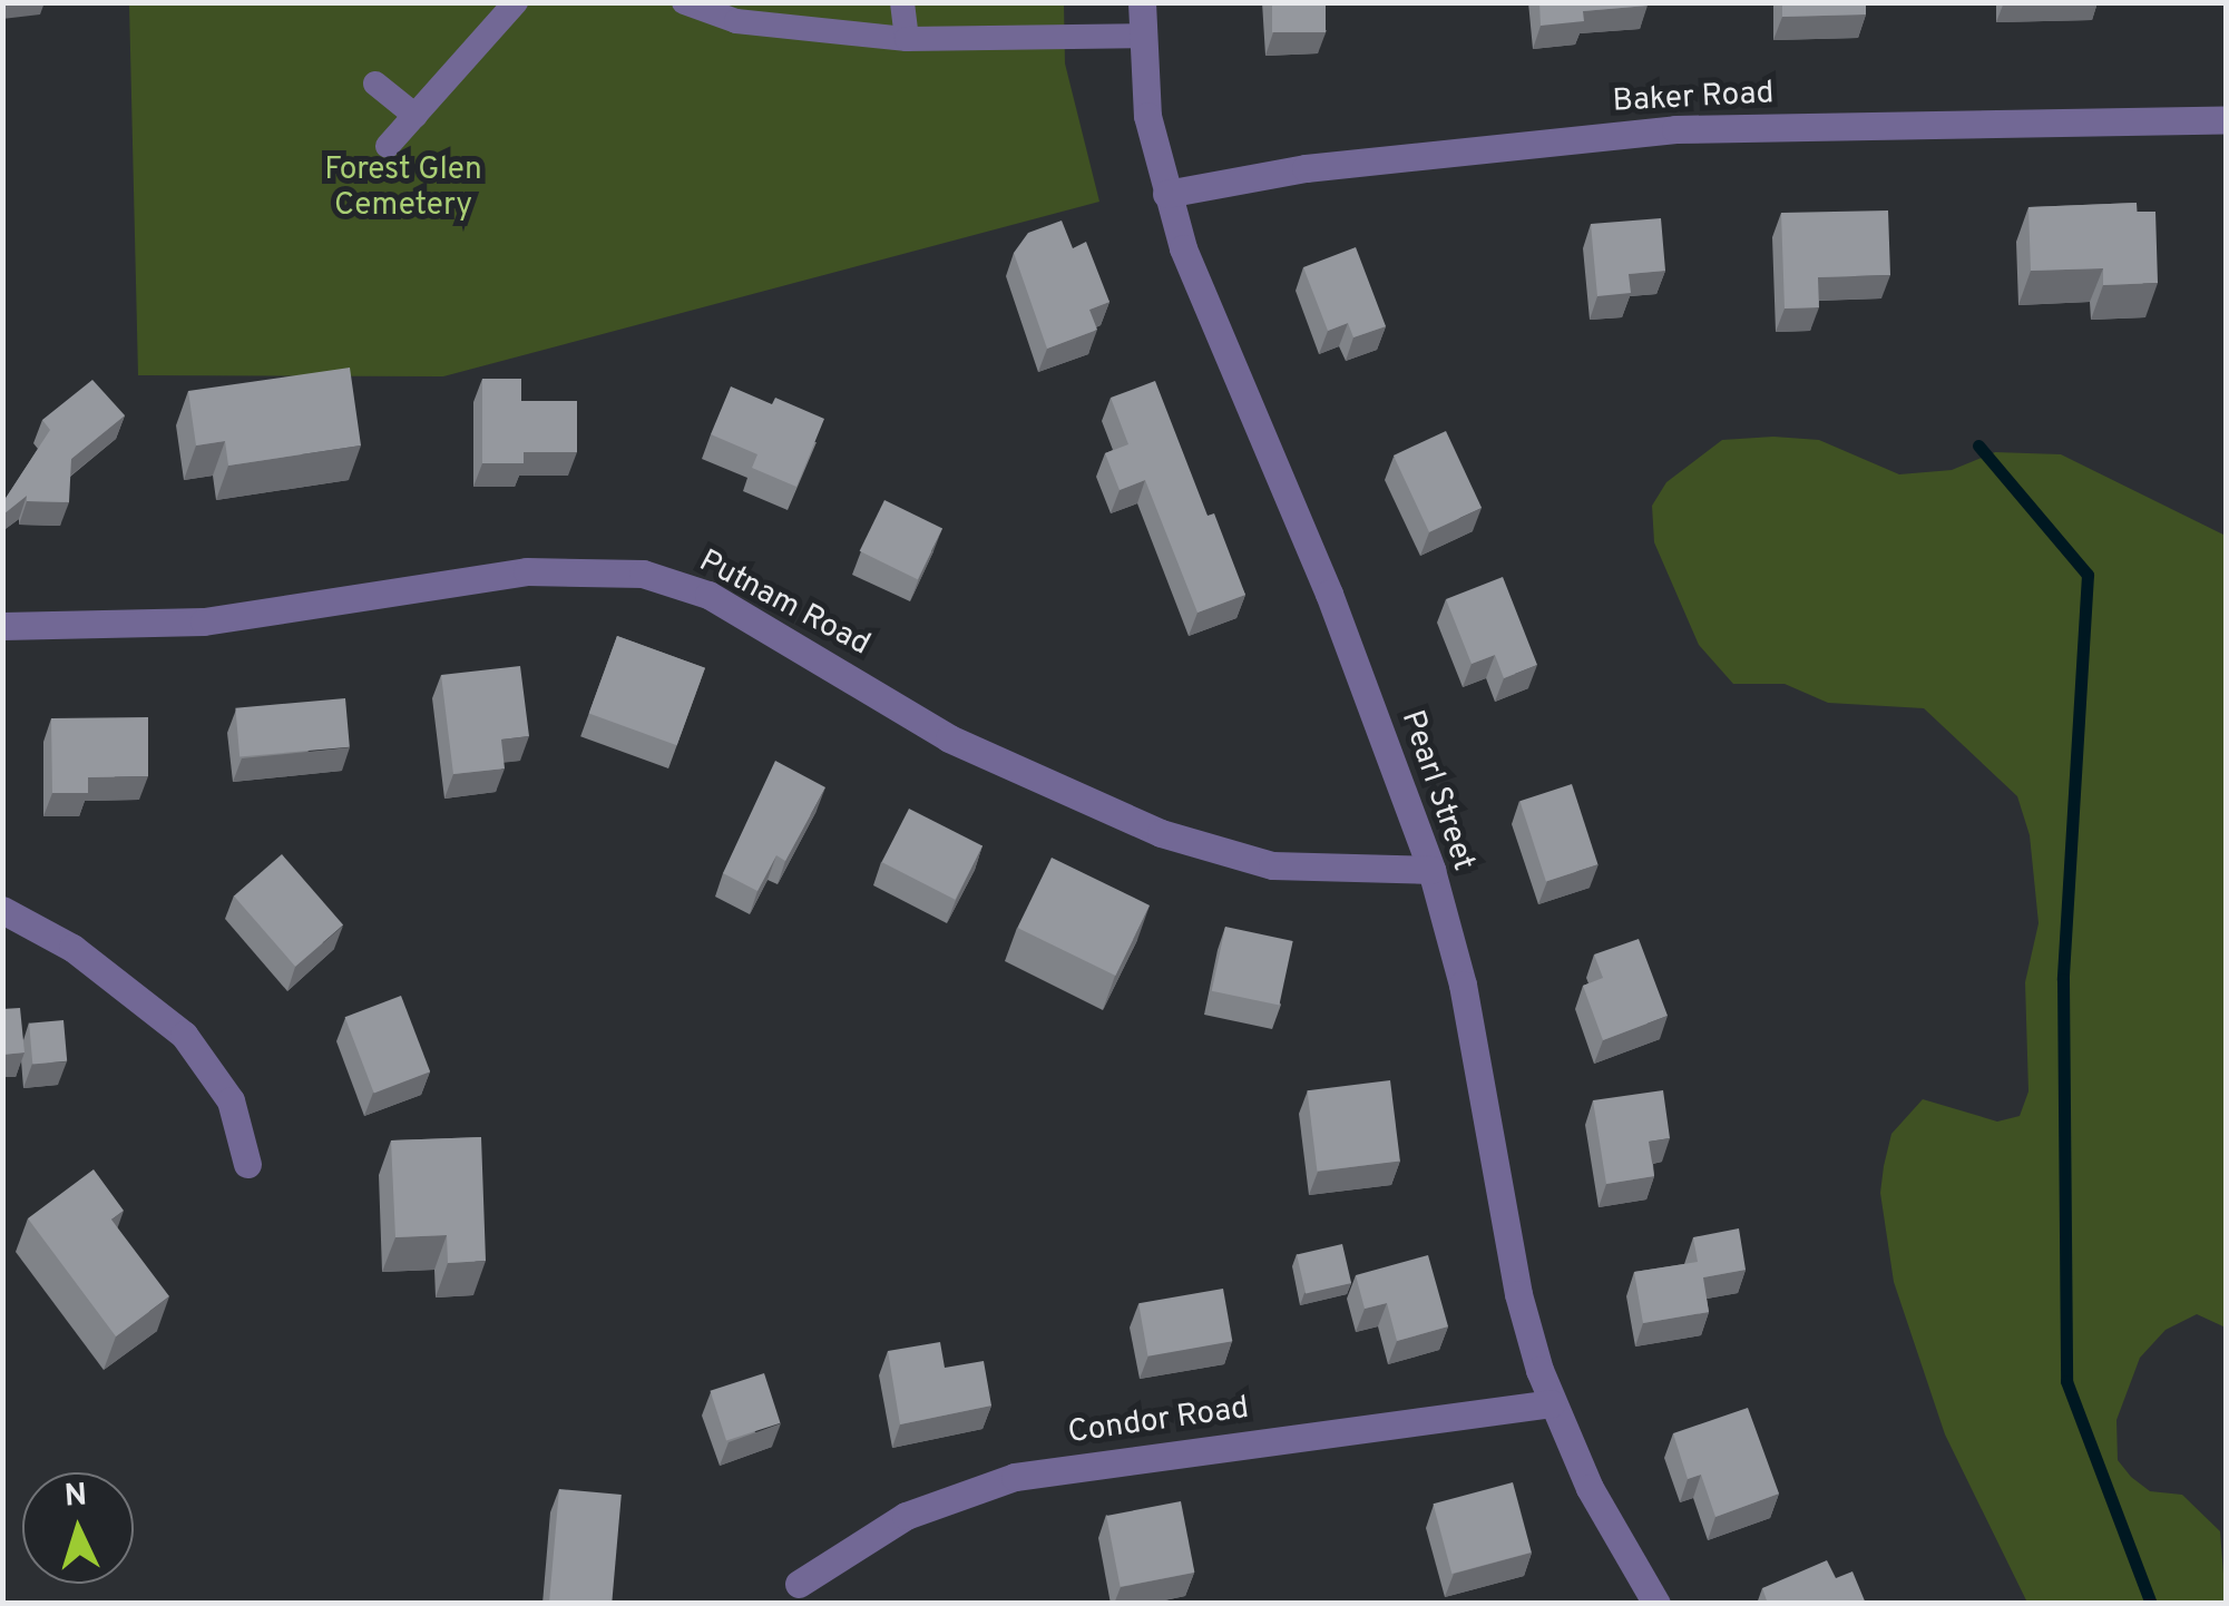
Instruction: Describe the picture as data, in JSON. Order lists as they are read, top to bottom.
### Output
{
  "streets": {
    "street": [
      "Baker Road",
      "Putnam Road",
      "Pearl Street",
      "Condor Road"
    ]
  },
  "crossings": [
    ["Baker Road", "Pearl Street"],
    ["Putnam Road", "Pearl Street"],
    ["Pearl Street", "Condor Road"]
  ],
  "parks": ["Forest Glen Cemetery"],
  "north": "top"
}
